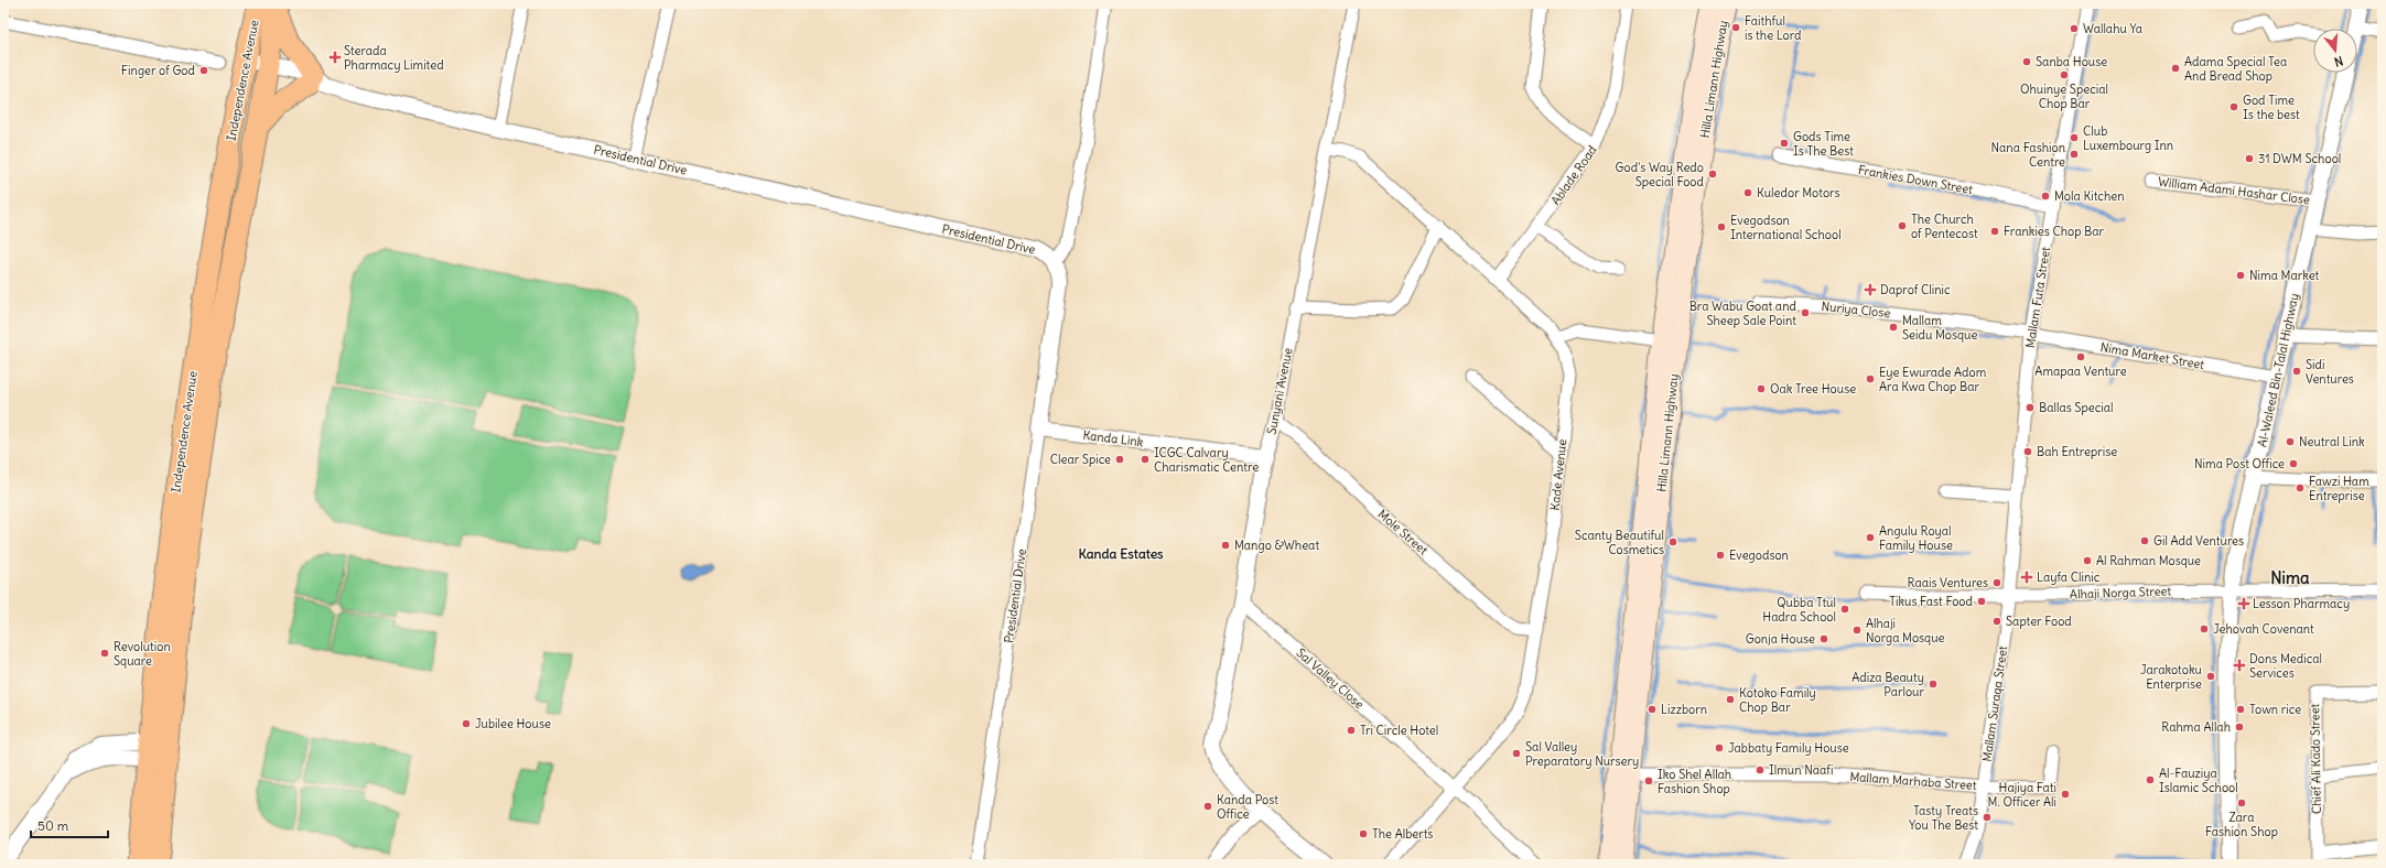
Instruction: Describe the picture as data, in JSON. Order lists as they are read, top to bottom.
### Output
{
  "streets": {
    "highway": ["Independence Avenue"],
    "main road": ["Hilla Limann Highway"],
    "street": [
      "Presidential Drive",
      "Ablade Road",
      "Frankies Down Street",
      "William Adami Hashar Close",
      "Mallam Futa Street",
      "Nuriya Close",
      "Nima Market Street",
      "Al-Waleed Bin-Talal Highway",
      "Sunyani Avenue",
      "Kanda Link",
      "Kade Avenue",
      "Mole Street",
      "Alhaji Norga Street",
      "Sal Valley Close",
      "Mallam Suraqa Street",
      "Chief Ali Kado Street",
      "Mallam Marhaba Street"
    ]
  },
  "crossings": [
    ["Hilla Limann Highway", "Mallam Marhaba Street"],
    ["Independence Avenue", "Presidential Drive"],
    ["Presidential Drive", "Kanda Link"],
    ["Ablade Road", "Kade Avenue"],
    ["Frankies Down Street", "Mallam Futa Street"],
    ["William Adami Hashar Close", "Al-Waleed Bin-Talal Highway"],
    ["Mallam Futa Street", "Nuriya Close"],
    ["Mallam Futa Street", "Nima Market Street"],
    ["Mallam Futa Street", "Alhaji Norga Street"],
    ["Mallam Futa Street", "Mallam Suraqa Street"],
    ["Nuriya Close", "Nima Market Street"],
    ["Nima Market Street", "Al-Waleed Bin-Talal Highway"],
    ["Al-Waleed Bin-Talal Highway", "Alhaji Norga Street"],
    ["Sunyani Avenue", "Kanda Link"],
    ["Sunyani Avenue", "Kade Avenue"],
    ["Sunyani Avenue", "Mole Street"],
    ["Sunyani Avenue", "Sal Valley Close"],
    ["Kade Avenue", "Mole Street"],
    ["Kade Avenue", "Sal Valley Close"],
    ["Alhaji Norga Street", "Mallam Suraqa Street"],
    ["Mallam Suraqa Street", "Mallam Marhaba Street"]
  ],
  "districts": ["Kanda Estates", "Nima"],
  "places": {
    "other": [
      "Faithful is the Lord",
      "Wallahu Ya",
      "Sanba House",
      "Adama Special Tea And Bread Shop",
      "Finger of God",
      "Ohuinye Special Chop Bar",
      "God Time Is the best",
      "Club Luxembourg Inn",
      "Gods Time Is The Best",
      "Nana Fashion Centre",
      "31 DWM School",
      "God's Way Redo Special Food",
      "Kuledor Motors",
      "Mola Kitchen",
      "The Church of Pentecost",
      "Evegodson International School",
      "Frankies Chop Bar",
      "Nima Market",
      "Bra Wabu Goat and Sheep Sale Point",
      "Mallam Seidu Mosque",
      "Amapaa Venture",
      "Sidi Ventures",
      "Eye Ewurade Adom Ara Kwa Chop Bar",
      "Oak Tree House",
      "Ballas Special",
      "Neutral Link",
      "Bah Entreprise",
      "Clear Spice",
      "ICGC Calvary Charismatic Centre",
      "Nima Post Office",
      "Fawzi Ham Entreprise",
      "Angulu Royal Family House",
      "Gil Add Ventures",
      "Scanty Beautiful Cosmetics",
      "Mango &Wheat",
      "Evegodson",
      "Al Rahman Mosque",
      "Raais Ventures",
      "Tikus Fast Food",
      "Qubba Ttul Hadra School",
      "Sapter Food",
      "Jehovah Covenant",
      "Alhaji Norga Mosque",
      "Gonja House",
      "Revolution Square",
      "Jarakotoku Enterprise",
      "Adiza Beauty Parlour",
      "Kotoko Family Chop Bar",
      "Lizzborn",
      "Town rice",
      "Jubilee House",
      "Rahma Allah",
      "Tri Circle Hotel",
      "Jabbaty Family House",
      "Sal Valley Preparatory Nursery",
      "Ilmun Naafi",
      "Al-Fauziya Islamic School",
      "Iko Shel Allah Fashion Shop",
      "Hajiya Fati M. Officer Ali",
      "Zara Fashion Shop",
      "Kanda Post Office",
      "Tasty Treats You The Best",
      "The Alberts"
    ],
    "health": [
      "Sterada Pharmacy Limited",
      "Daprof Clinic",
      "Layfa Clinic",
      "Lesson Pharmacy",
      "Dons Medical Services"
    ]
  },
  "scale_bar": "50 m",
  "north": "bottom"
}
